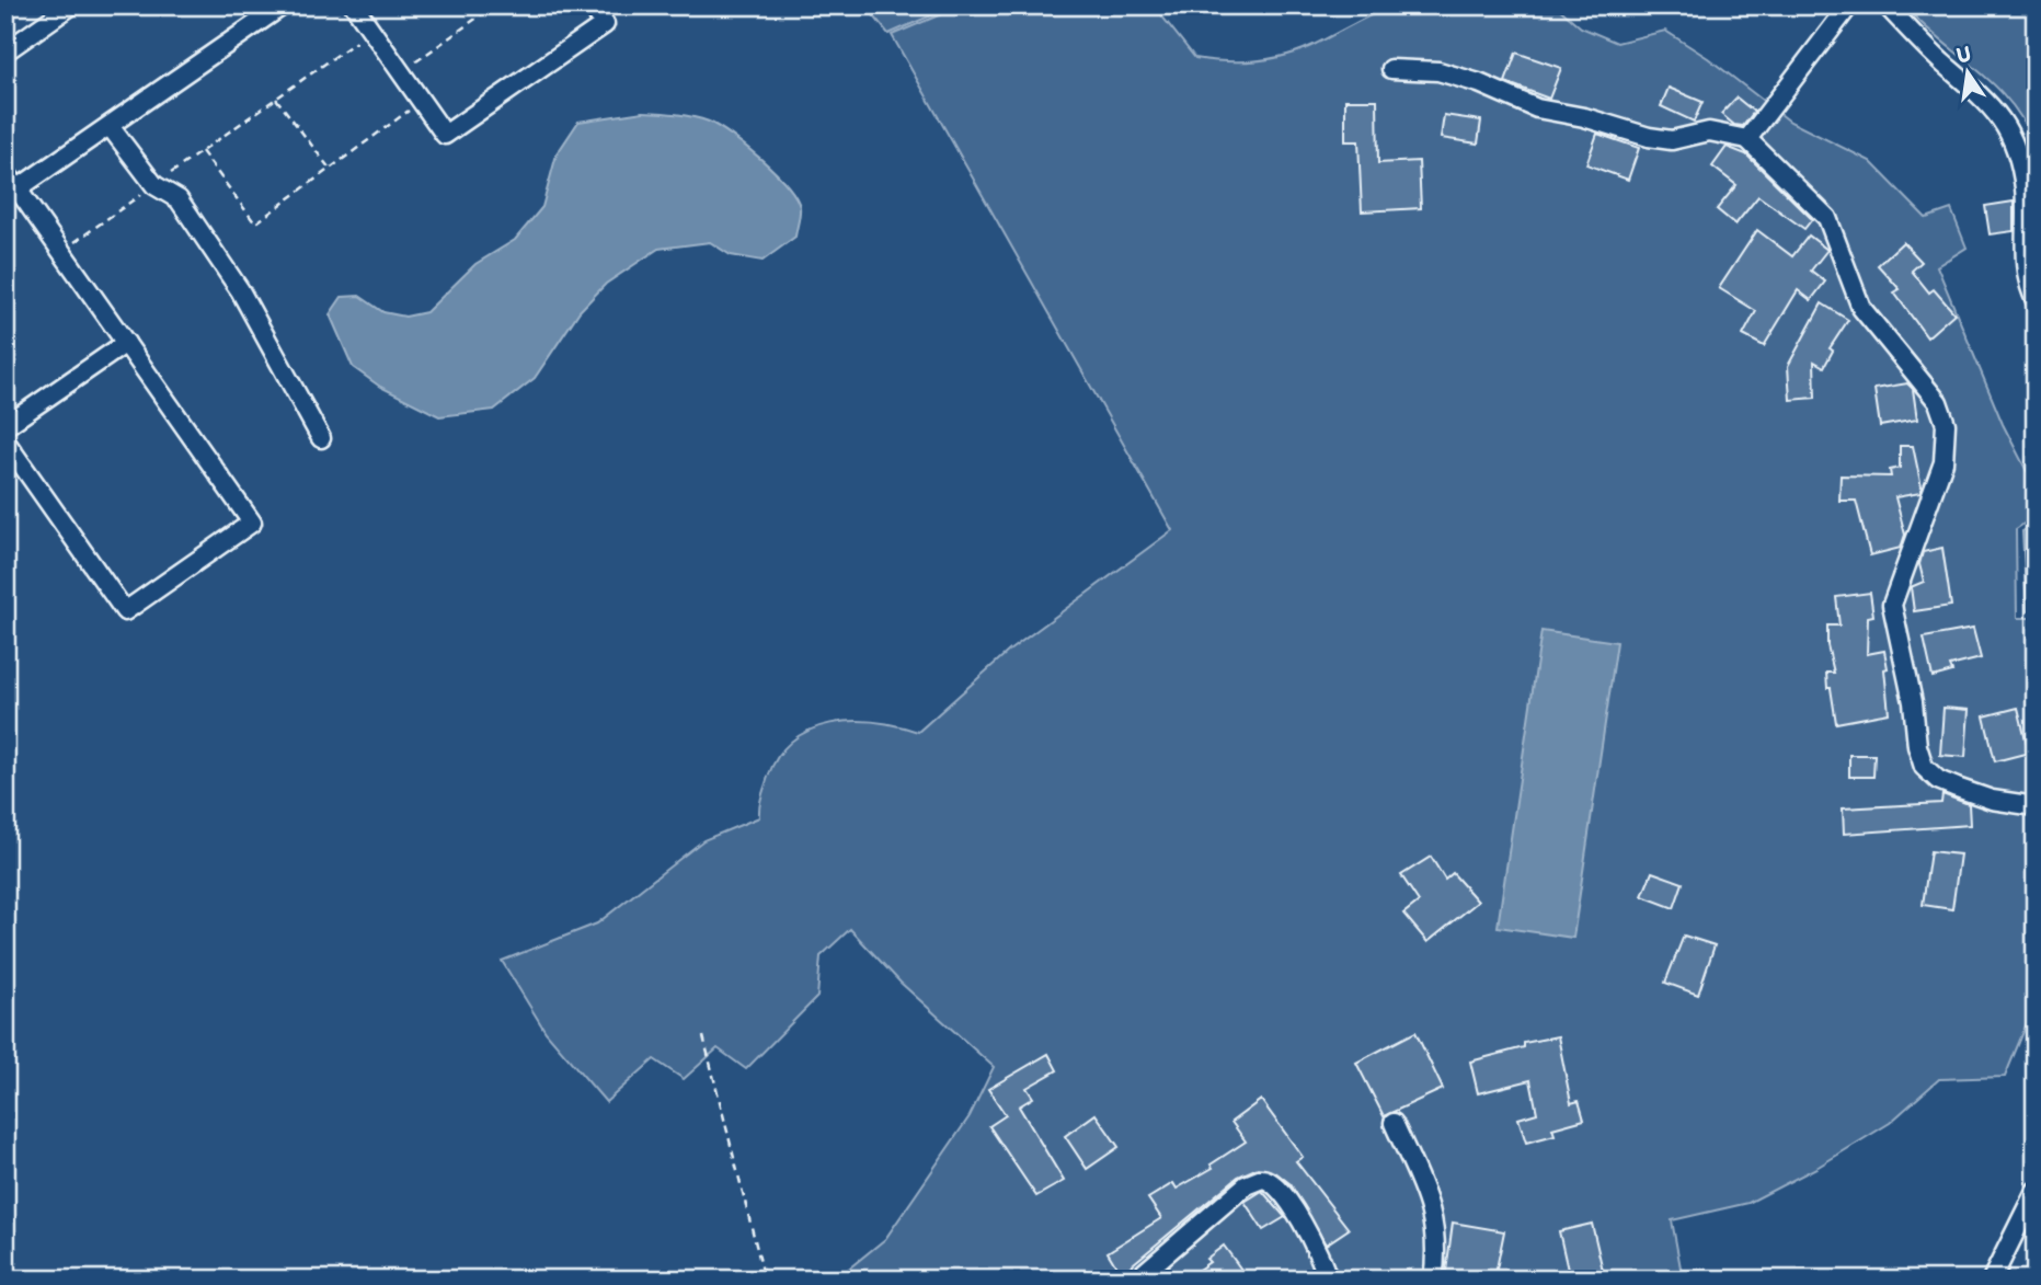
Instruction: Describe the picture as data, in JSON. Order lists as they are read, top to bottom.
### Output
{
  "north": "top"
}
